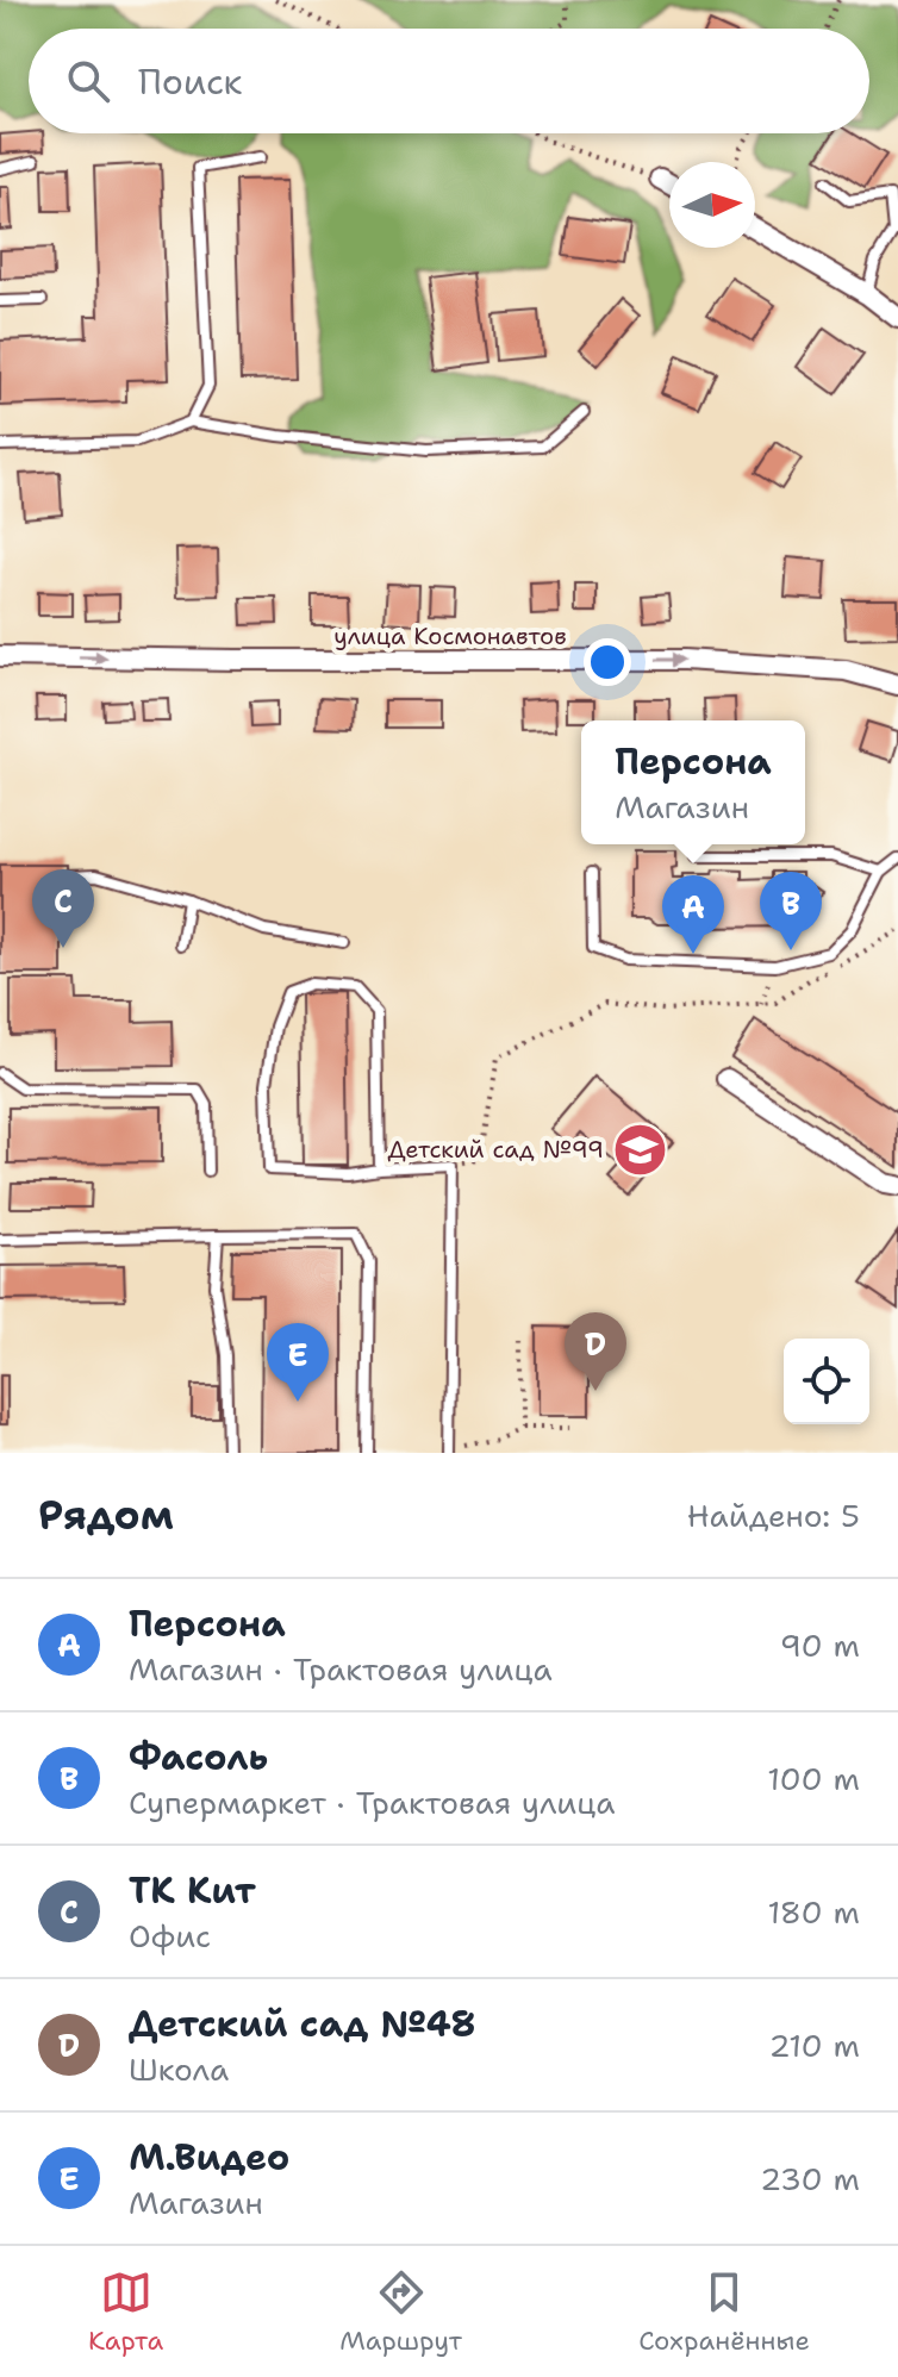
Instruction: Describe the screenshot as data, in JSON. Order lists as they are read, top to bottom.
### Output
{
  "streets": {
    "street": ["улица Космонавтов"]
  },
  "one_way": ["улица Космонавтов"],
  "places": {
    "school or university": ["Детский сад №99"]
  },
  "north": "right",
  "page": {
    "search": "Поиск",
    "popup": ["Персона", "Магазин"],
    "pins": [
      "C",
      "B",
      "A",
      "D",
      "E"
    ],
    "heading": ["Рядом", "Найдено: 5"],
    "list": [
      {
        "mark": "A",
        "name": "Персона",
        "note": "Магазин · Трактовая улица",
        "value": "90 m"
      },
      {
        "mark": "B",
        "name": "Фасоль",
        "note": "Супермаркет · Трактовая улица",
        "value": "100 m"
      },
      {
        "mark": "C",
        "name": "ТК Кит",
        "note": "Офис",
        "value": "180 m"
      },
      {
        "mark": "D",
        "name": "Детский сад №48",
        "note": "Школа",
        "value": "210 m"
      },
      {
        "mark": "E",
        "name": "М.Видео",
        "note": "Магазин",
        "value": "230 m"
      }
    ],
    "nav": ["Карта", "Маршрут", "Сохранённые"]
  }
}
